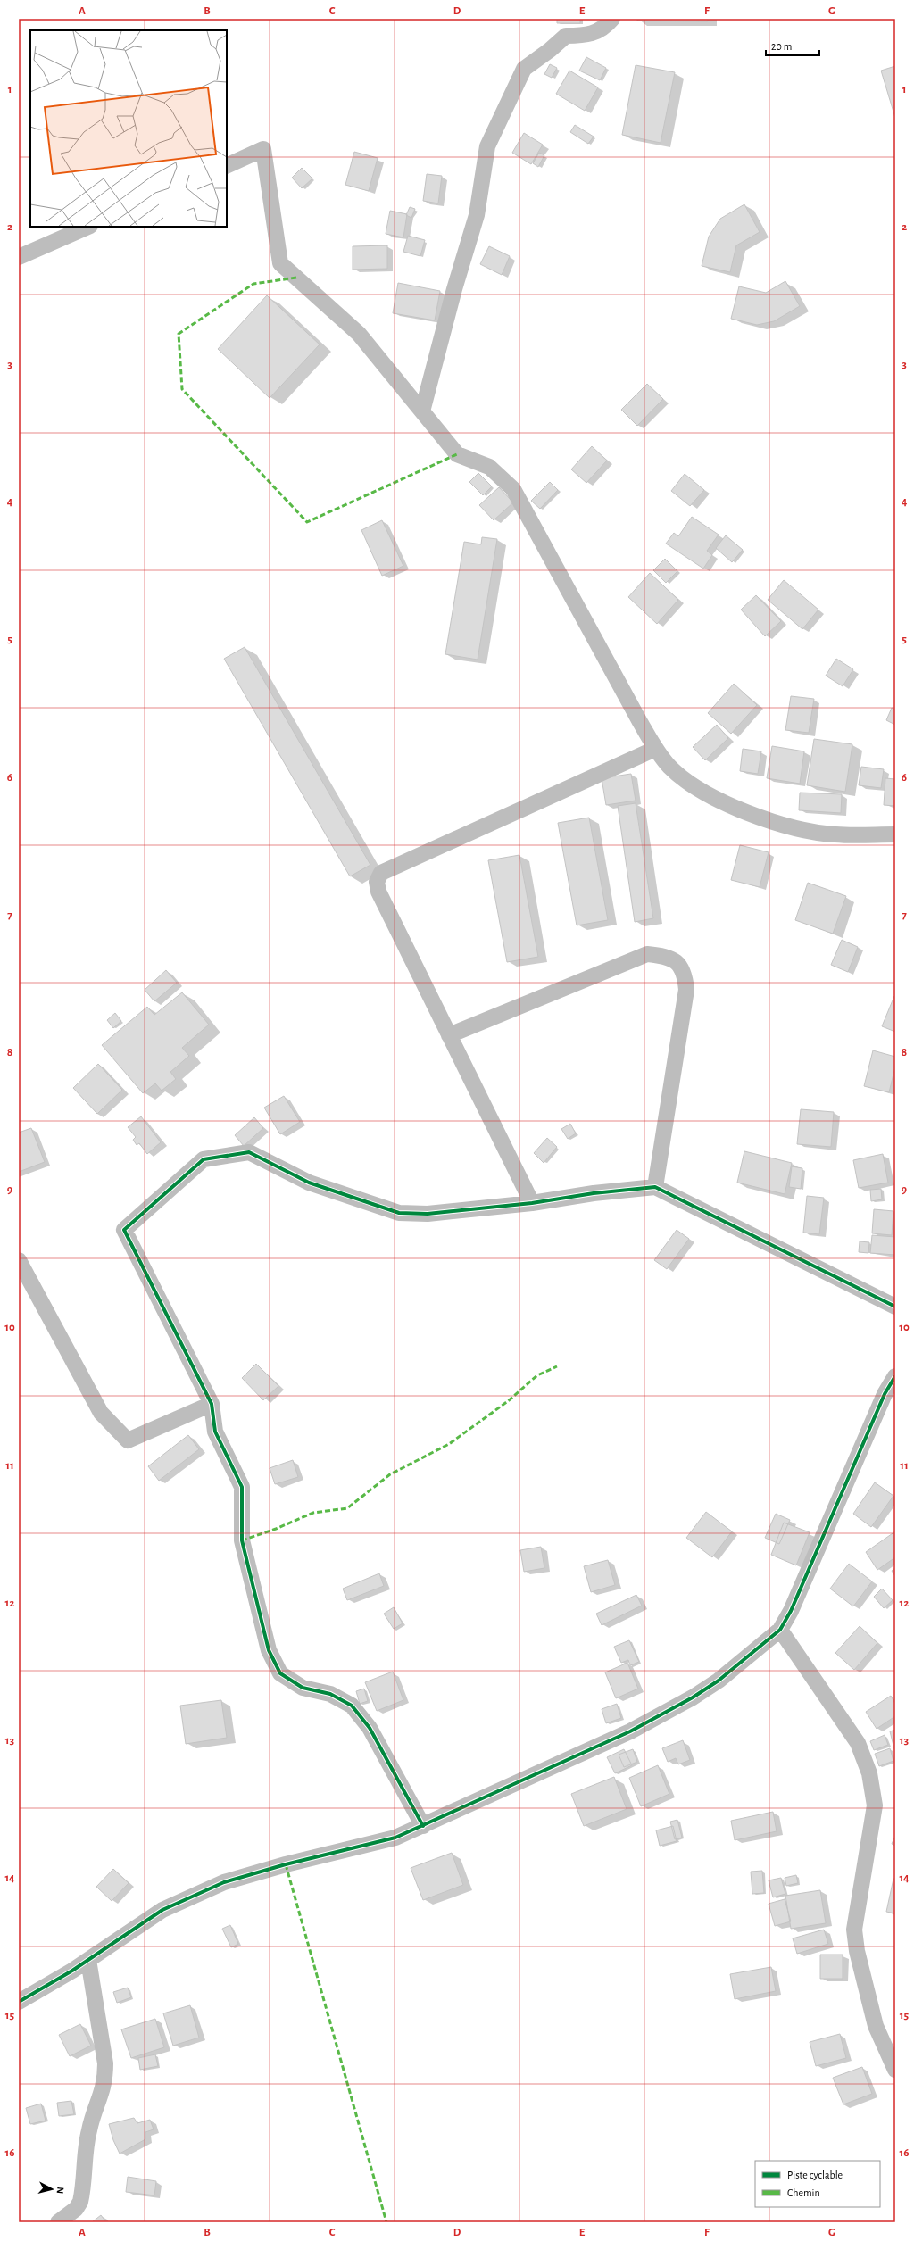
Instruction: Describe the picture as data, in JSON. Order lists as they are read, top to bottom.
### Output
{
  "legend": ["Piste cyclable", "Chemin"],
  "scale_bar": "20 m",
  "north": "right",
  "grid": {
    "columns": [
      "A",
      "B",
      "C",
      "D",
      "E",
      "F",
      "G"
    ],
    "rows": [
      "1",
      "2",
      "3",
      "4",
      "5",
      "6",
      "7",
      "8",
      "9",
      "10",
      "11",
      "12",
      "13",
      "14",
      "15",
      "16"
    ]
  }
}
